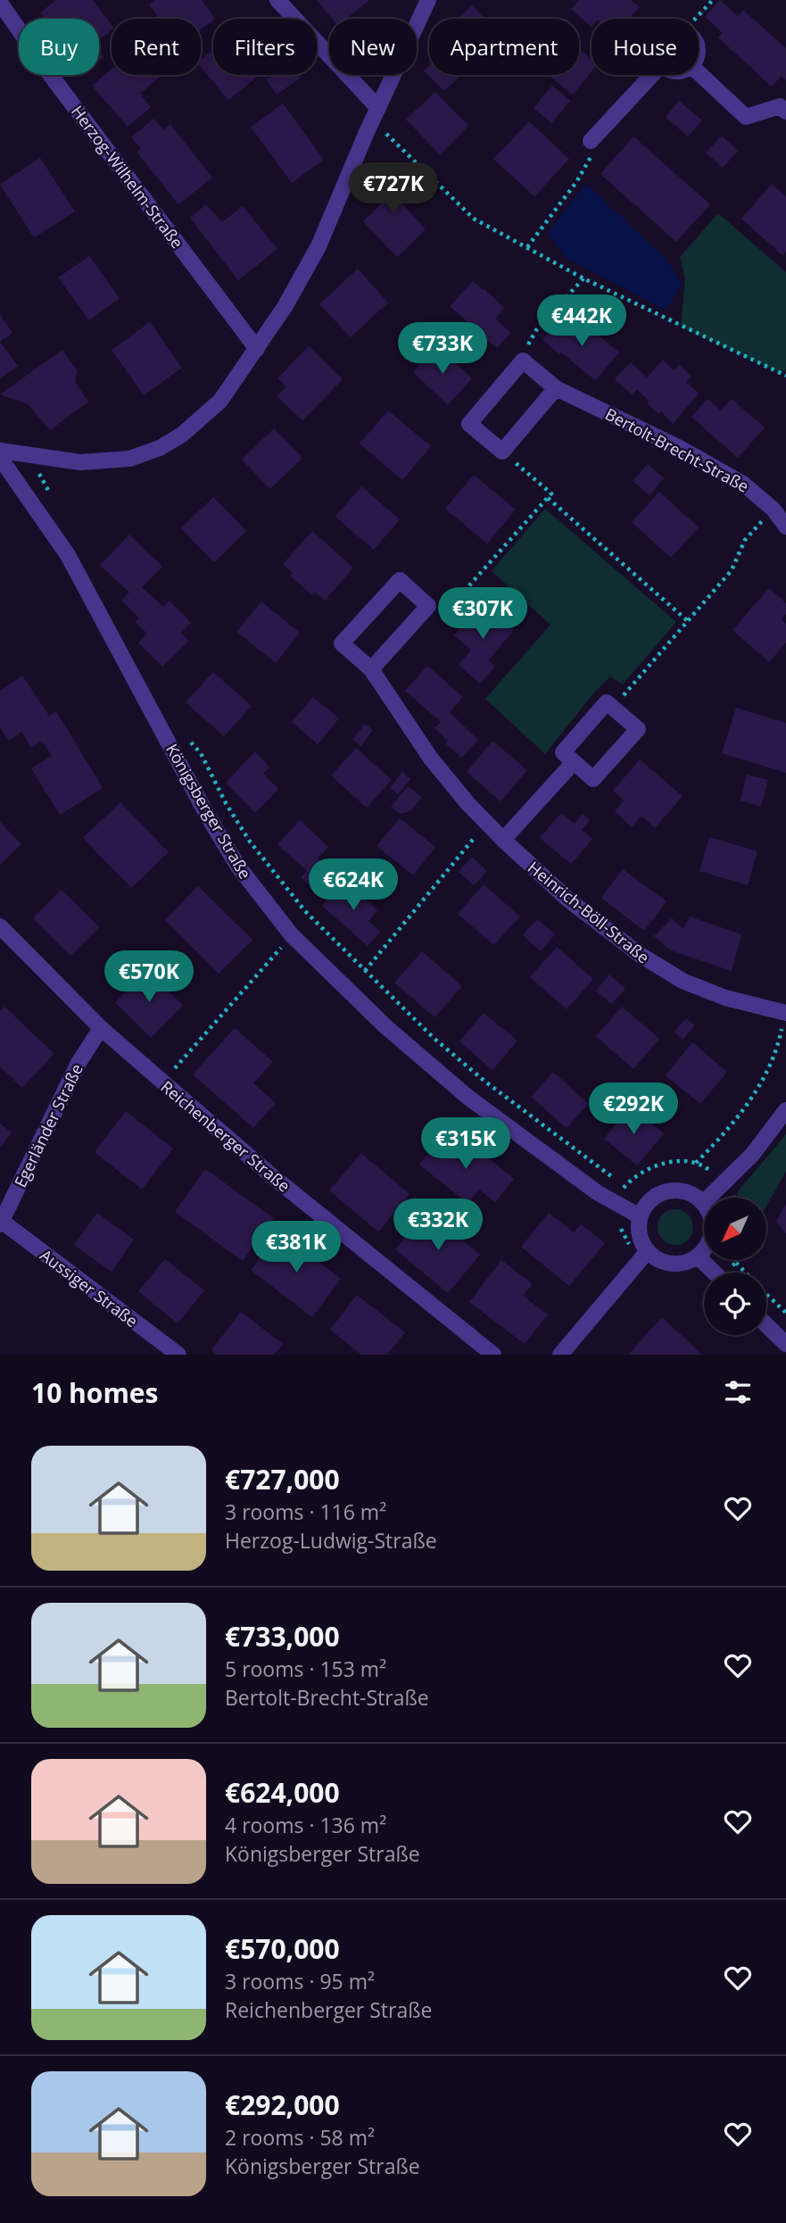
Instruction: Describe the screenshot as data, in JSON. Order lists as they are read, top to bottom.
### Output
{
  "streets": {
    "street": [
      "Herzog-Wilhelm-Straße",
      "Bertolt-Brecht-Straße",
      "Königsberger Straße",
      "Heinrich-Böll-Straße",
      "Egerländer Straße",
      "Reichenberger Straße",
      "Aussiger Straße"
    ]
  },
  "crossings": [
    ["Egerländer Straße", "Reichenberger Straße"],
    ["Egerländer Straße", "Aussiger Straße"]
  ],
  "north": "bottom left",
  "page": {
    "chip": [
      "Buy",
      "Rent",
      "Filters",
      "New",
      "Apartment",
      "House"
    ],
    "price": [
      "€727K",
      "€442K",
      "€733K",
      "€307K",
      "€624K",
      "€570K",
      "€292K",
      "€315K",
      "€332K",
      "€381K"
    ],
    "heading": "10 homes",
    "list": [
      {
        "name": "€727,000",
        "note": "3 rooms · 116 m² · Herzog-Ludwig-Straße"
      },
      {
        "name": "€733,000",
        "note": "5 rooms · 153 m² · Bertolt-Brecht-Straße"
      },
      {
        "name": "€624,000",
        "note": "4 rooms · 136 m² · Königsberger Straße"
      },
      {
        "name": "€570,000",
        "note": "3 rooms · 95 m² · Reichenberger Straße"
      },
      {
        "name": "€292,000",
        "note": "2 rooms · 58 m² · Königsberger Straße"
      }
    ]
  }
}
